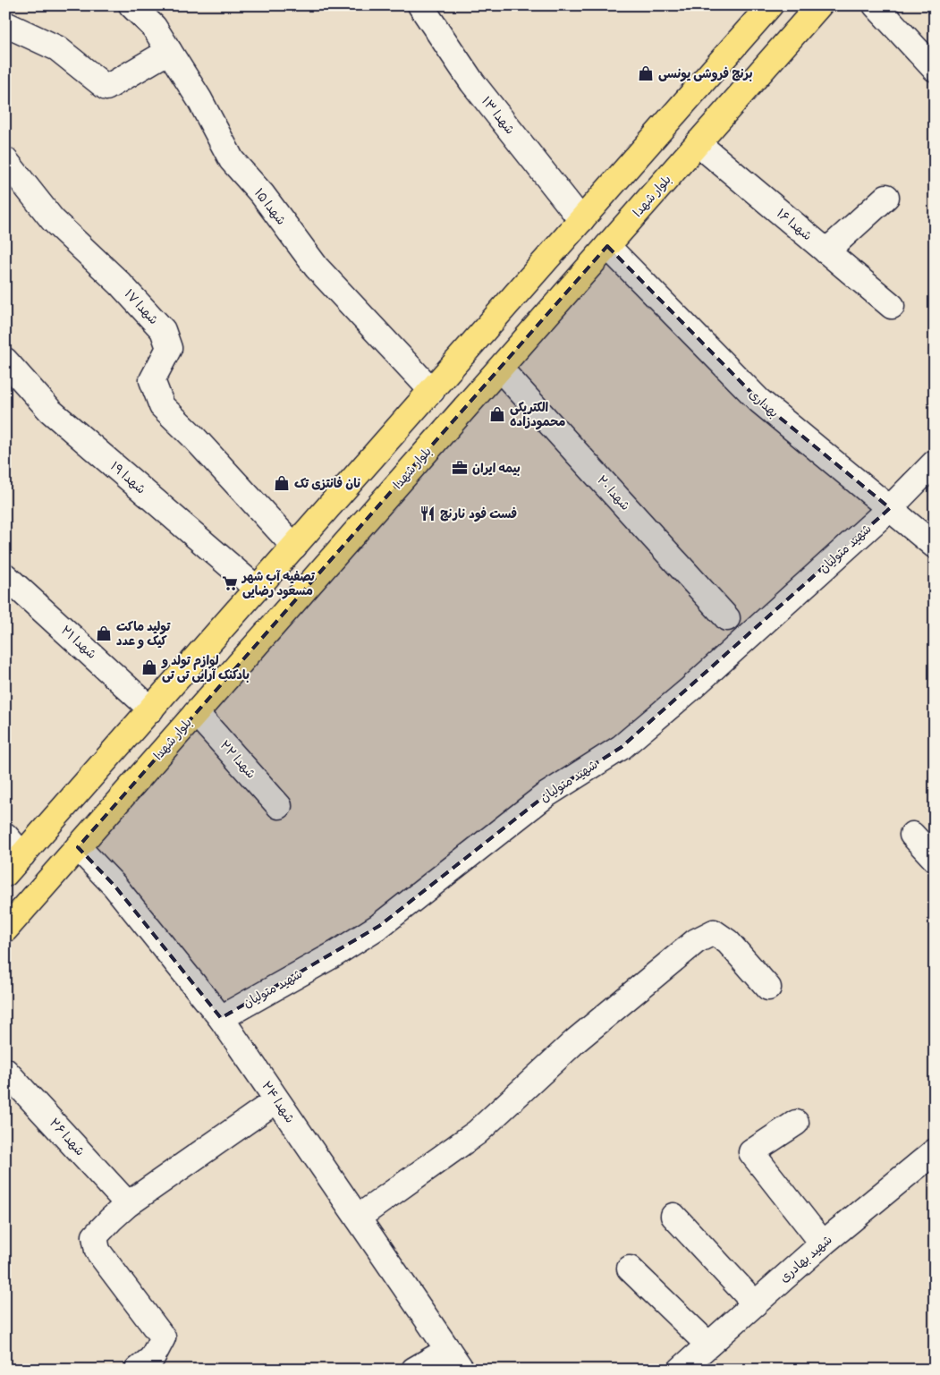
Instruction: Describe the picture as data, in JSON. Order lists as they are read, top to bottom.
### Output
{
  "streets": {
    "main road": ["بلوار شهدا"],
    "street": [
      "شهدا ۱۳",
      "شهدا ۱۵",
      "شهدا ۱۶",
      "شهدا ۱۷",
      "بهداری",
      "شهدا ۱۹",
      "شهدا ۲۰",
      "شهید متولیان",
      "شهدا ۲۱",
      "شهدا ۲۲",
      "شهدا ۲۴",
      "شهدا ۲۶",
      "شهید بهادری"
    ]
  },
  "crossings": [
    ["بلوار شهدا", "شهدا ۱۶"],
    ["بلوار شهدا", "بهداری"],
    ["بلوار شهدا", "شهدا ۲۰"],
    ["بلوار شهدا", "شهدا ۲۲"],
    ["بلوار شهدا", "شهدا ۲۴"],
    ["بهداری", "شهید متولیان"],
    ["شهید متولیان", "شهدا ۲۴"]
  ],
  "places": {
    "shop": [
      "برنج فروشی یونسی",
      "الکتریکی محمودزاده",
      "نان فانتزی تک",
      "تولید ماکت کیک و عدد",
      "لوازم تولد و بادکنک آرایی تی تی"
    ],
    "office": ["بیمه ایران"],
    "restaurant": ["فست فود نارنج"],
    "supermarket": ["تصفیه آب شهر مسعود رضایی"]
  }
}
